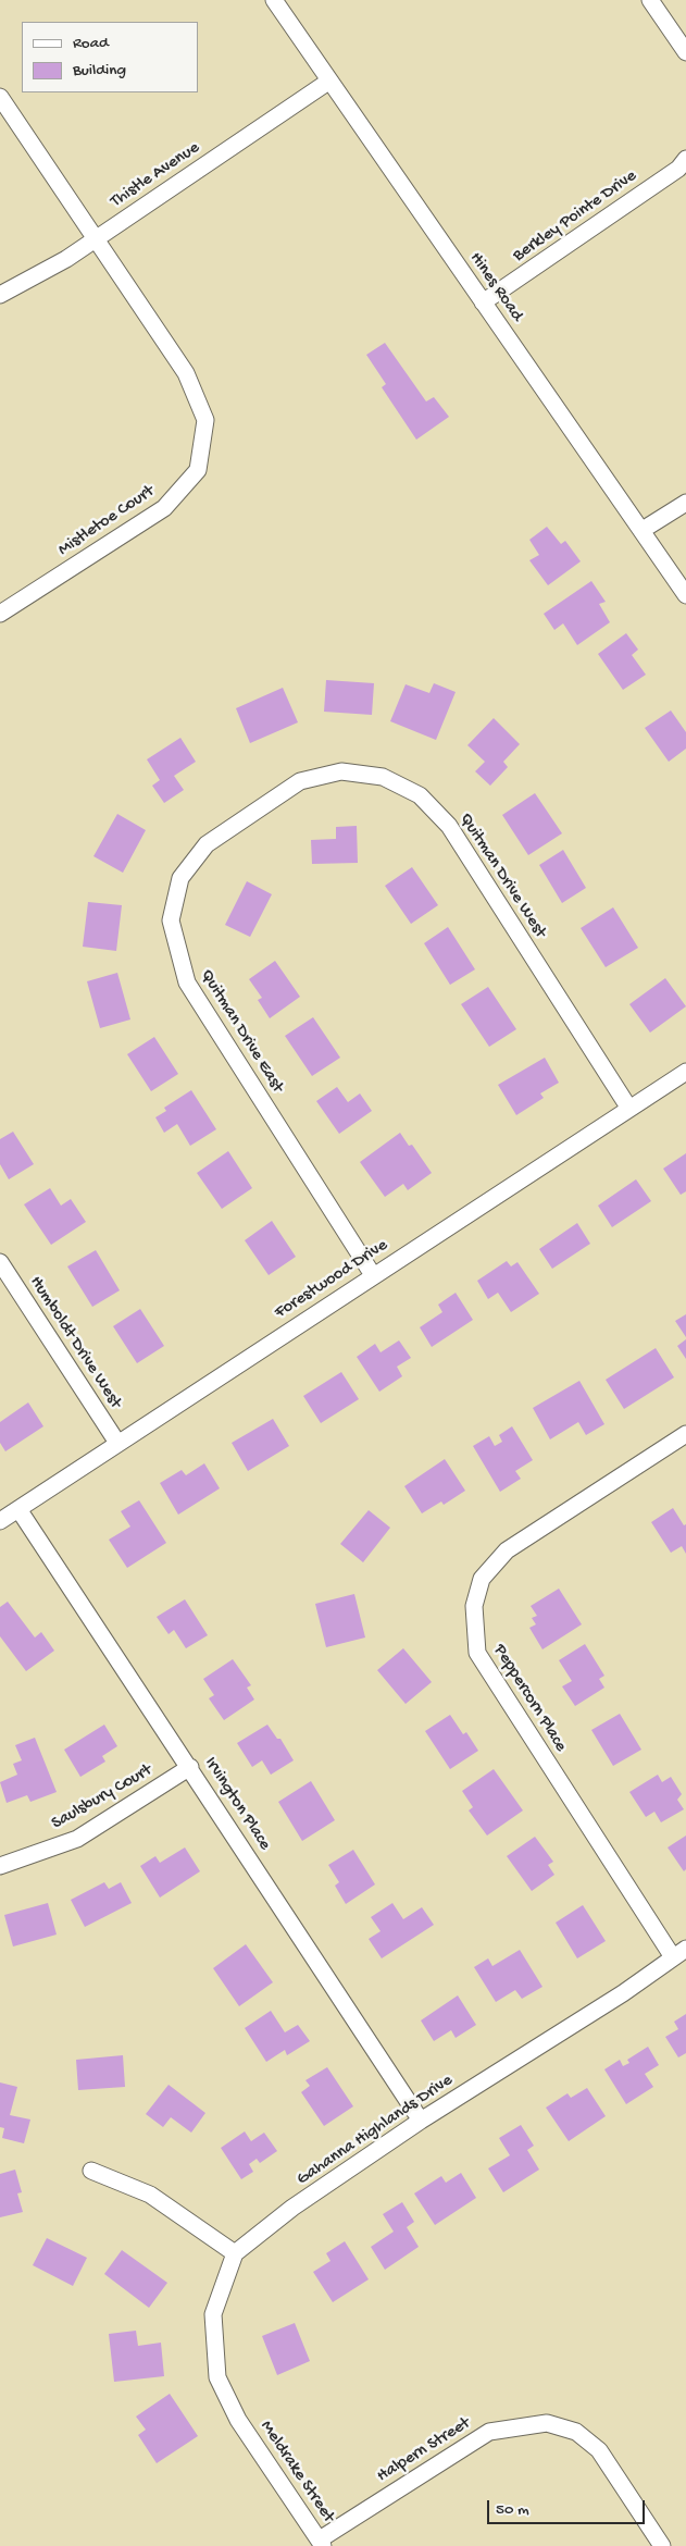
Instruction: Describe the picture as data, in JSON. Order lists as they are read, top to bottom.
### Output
{
  "streets": {
    "street": [
      "Thistle Avenue",
      "Berkley Pointe Drive",
      "Hines Road",
      "Mistletoe Court",
      "Quitman Drive West",
      "Quitman Drive East",
      "Forestwood Drive",
      "Humboldt Drive West",
      "Peppercorn Place",
      "Saulsbury Court",
      "Irvington Place",
      "Gahanna Highlands Drive",
      "Halpern Street",
      "Meldrake Street"
    ]
  },
  "crossings": [
    ["Thistle Avenue", "Hines Road"],
    ["Thistle Avenue", "Mistletoe Court"],
    ["Berkley Pointe Drive", "Hines Road"],
    ["Quitman Drive West", "Quitman Drive East"],
    ["Quitman Drive West", "Forestwood Drive"],
    ["Quitman Drive East", "Forestwood Drive"],
    ["Forestwood Drive", "Humboldt Drive West"],
    ["Forestwood Drive", "Irvington Place"],
    ["Peppercorn Place", "Gahanna Highlands Drive"],
    ["Saulsbury Court", "Irvington Place"],
    ["Irvington Place", "Gahanna Highlands Drive"],
    ["Gahanna Highlands Drive", "Meldrake Street"],
    ["Halpern Street", "Meldrake Street"]
  ],
  "legend": ["Road", "Building"],
  "scale_bar": "50 m"
}
